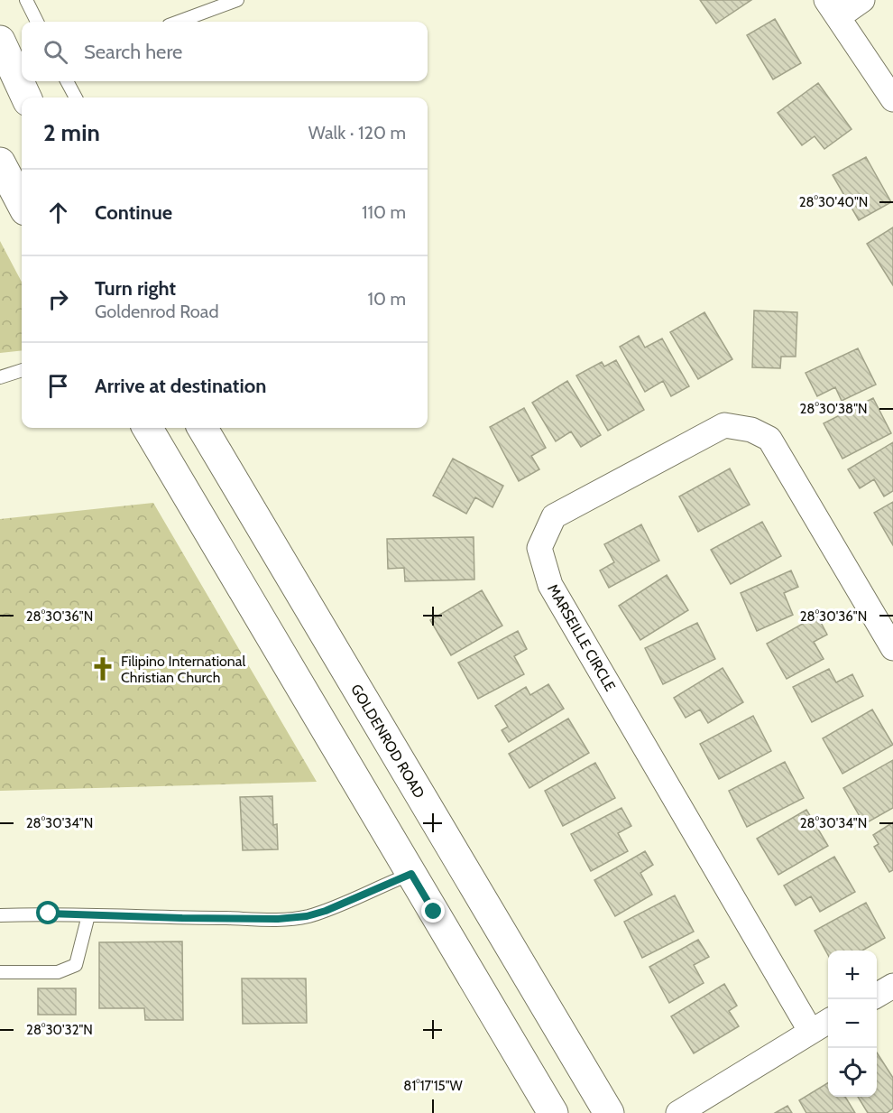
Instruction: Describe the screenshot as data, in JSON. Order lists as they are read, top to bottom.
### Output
{
  "streets": {
    "main road": ["GOLDENROD ROAD"],
    "street": ["MARSEILLE CIRCLE"]
  },
  "places": {
    "church": ["Filipino International Christian Church"]
  },
  "page": {
    "search": "Search here",
    "heading": ["2 min", "Walk · 120 m"],
    "list": [
      ["Continue", "110 m"],
      ["Turn right", "Goldenrod Road", "10 m"],
      "Arrive at destination"
    ],
    "map_buttons": ["+", "−"]
  },
  "coordinates": [
    "28°30'40\"N",
    "28°30'38\"N",
    "28°30'36\"N",
    "28°30'34\"N",
    "28°30'32\"N",
    "81°17'15\"W"
  ]
}
